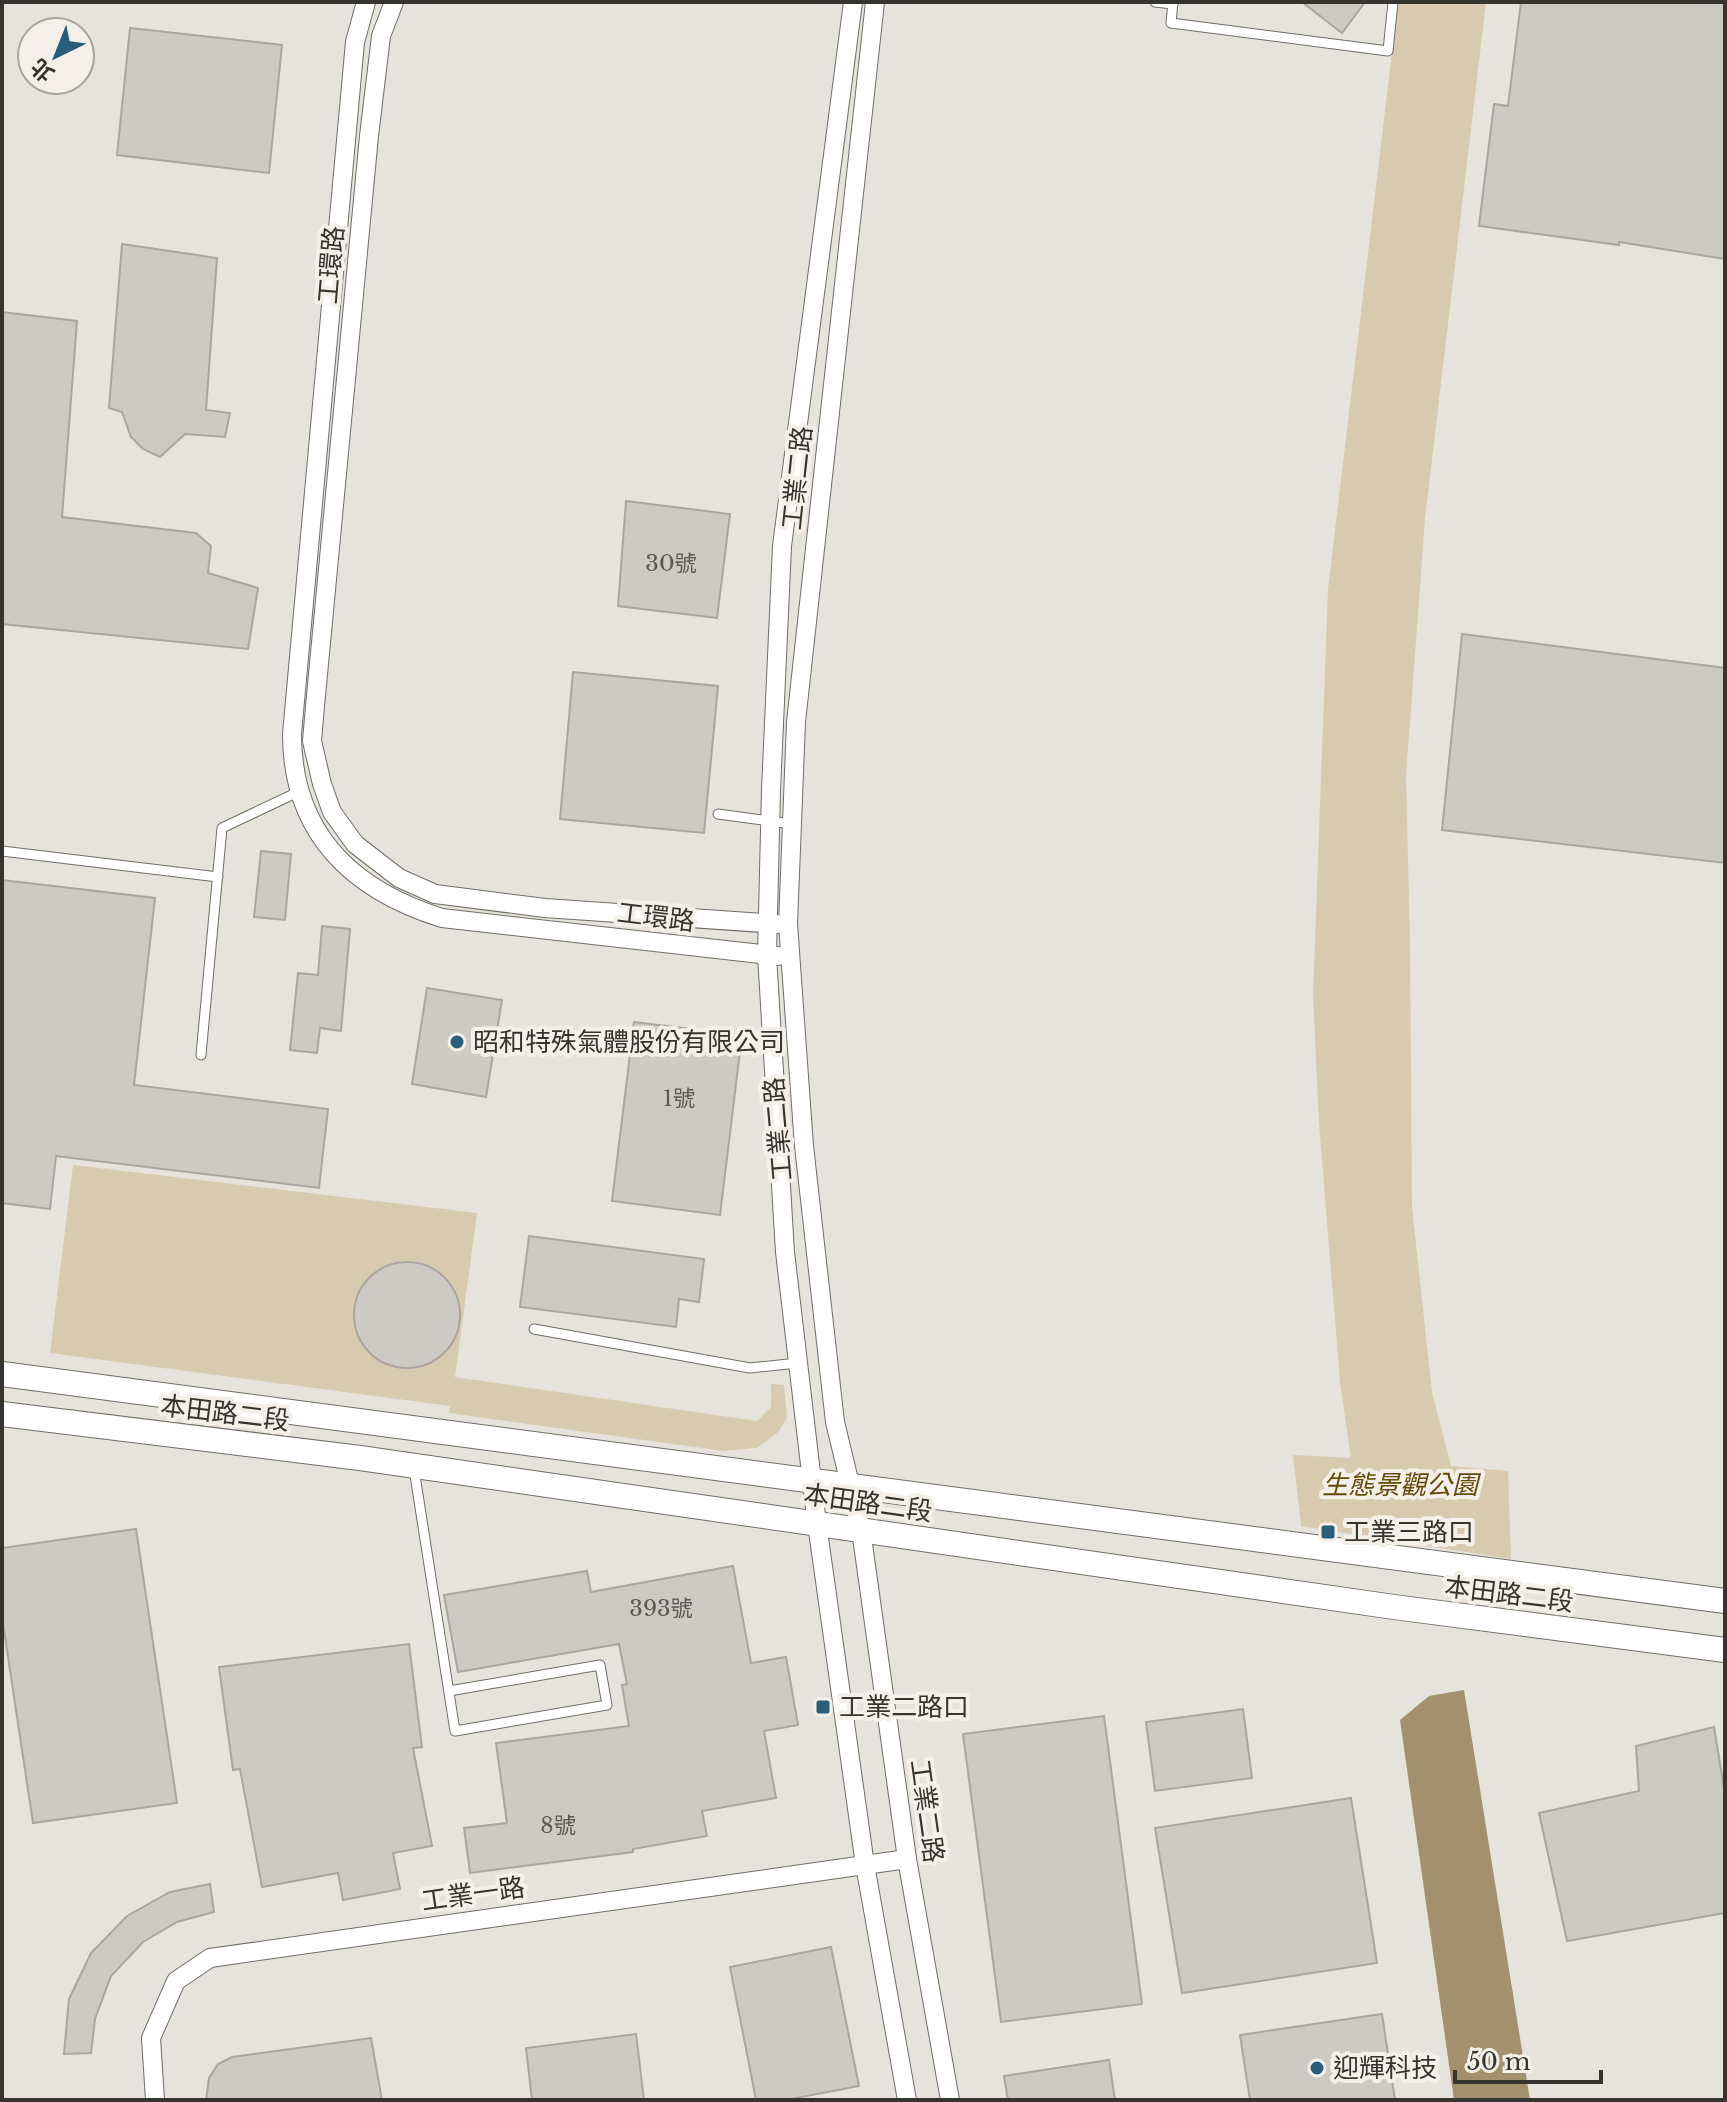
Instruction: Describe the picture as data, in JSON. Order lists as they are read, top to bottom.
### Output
{
  "streets": {
    "street": [
      "工環路",
      "工業二路",
      "本田路二段",
      "工業一路"
    ]
  },
  "crossings": [
    ["工環路", "工業二路"],
    ["工業二路", "本田路二段"],
    ["工業二路", "工業一路"]
  ],
  "parks": ["生態景觀公園"],
  "places": {
    "other": ["昭和特殊氣體股份有限公司", "迎輝科技"],
    "transit": ["工業三路口", "工業二路口"]
  },
  "house_numbers": [
    "30號",
    "1號",
    "393號",
    "8號"
  ],
  "scale_bar": "50 m",
  "north": "bottom left"
}
